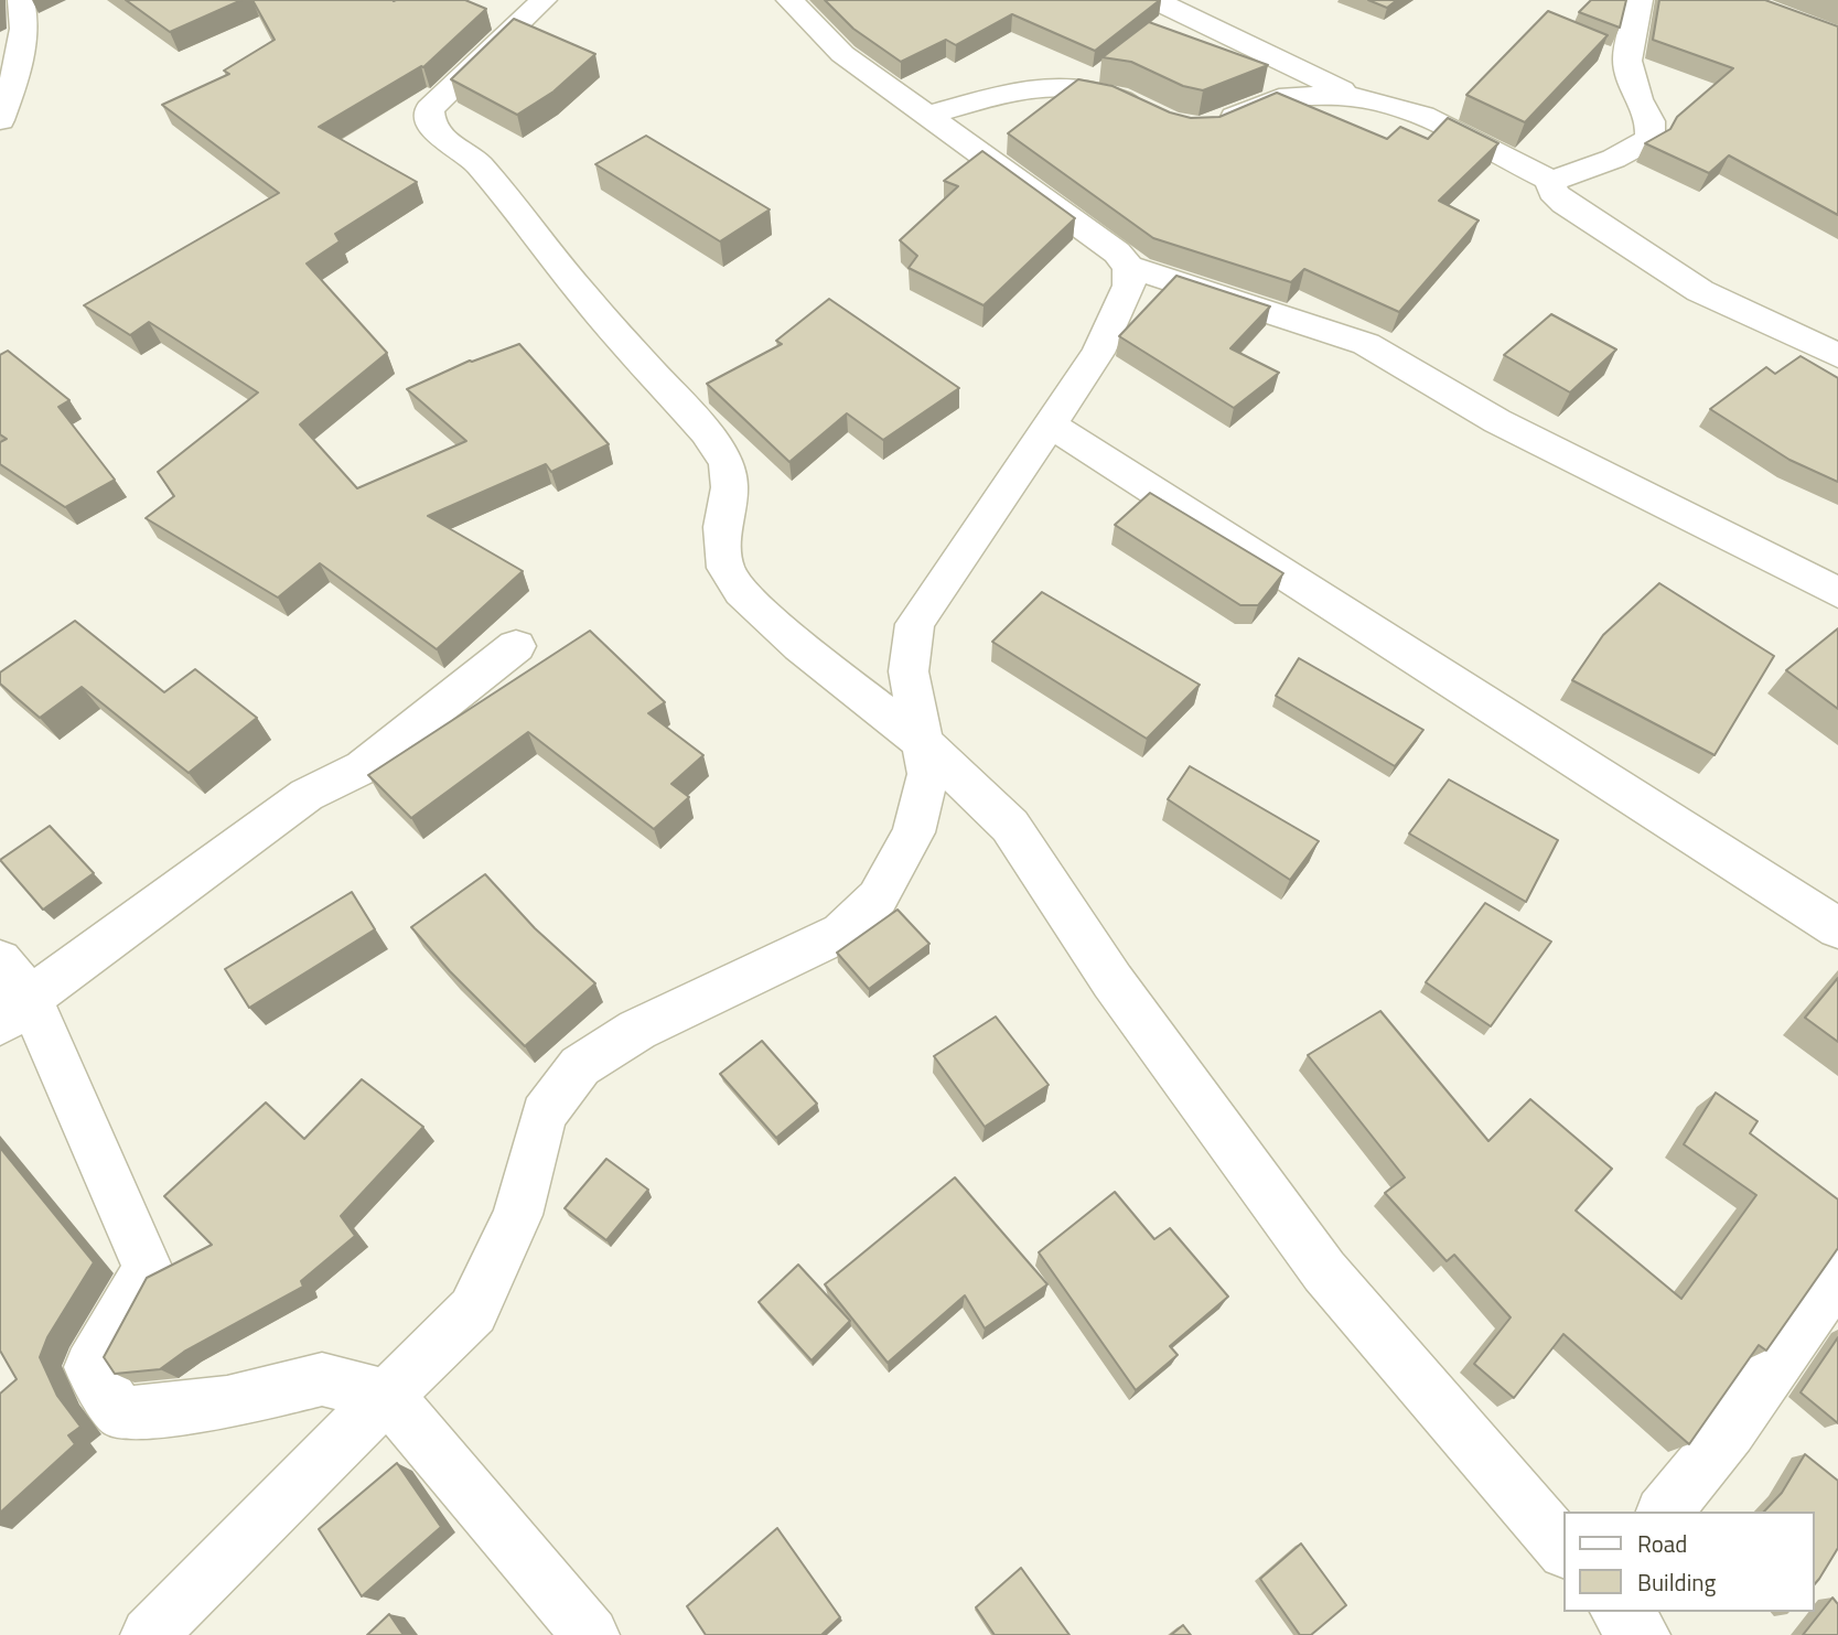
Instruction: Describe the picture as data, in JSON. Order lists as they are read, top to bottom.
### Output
{
  "legend": ["Road", "Building"]
}
